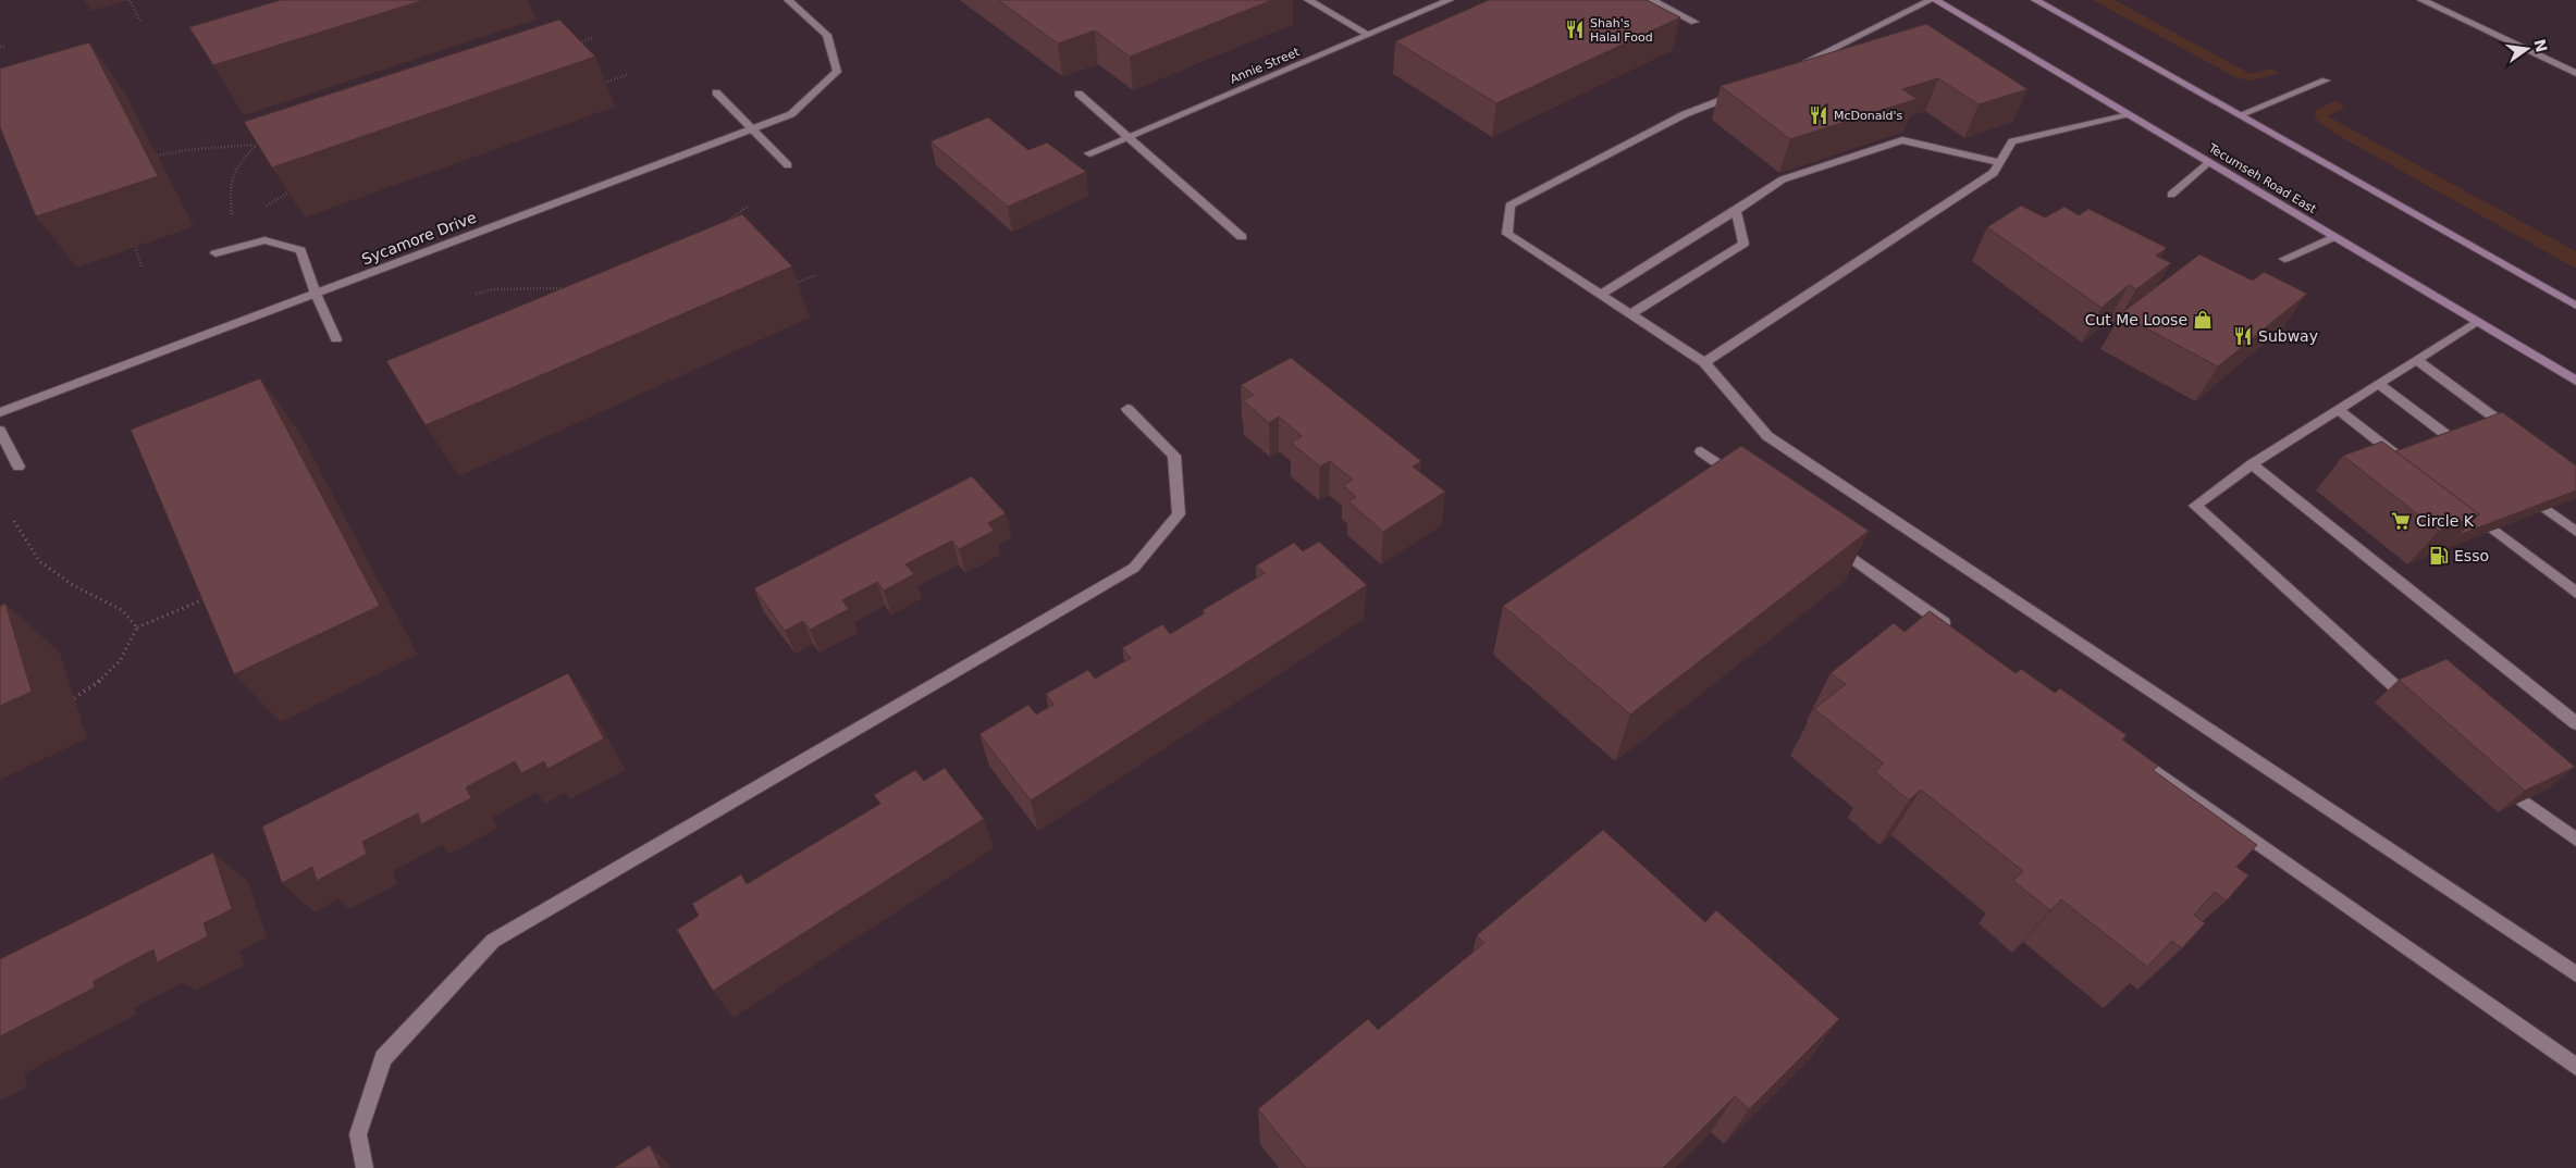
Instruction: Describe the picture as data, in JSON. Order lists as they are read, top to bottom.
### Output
{
  "streets": {
    "main road": ["Tecumseh Road East"],
    "street": ["Annie Street", "Sycamore Drive"]
  },
  "places": {
    "restaurant": ["Shah's Halal Food", "McDonald's", "Subway"],
    "shop": ["Cut Me Loose"],
    "supermarket": ["Circle K"],
    "fuel station": ["Esso"]
  },
  "north": "right"
}
